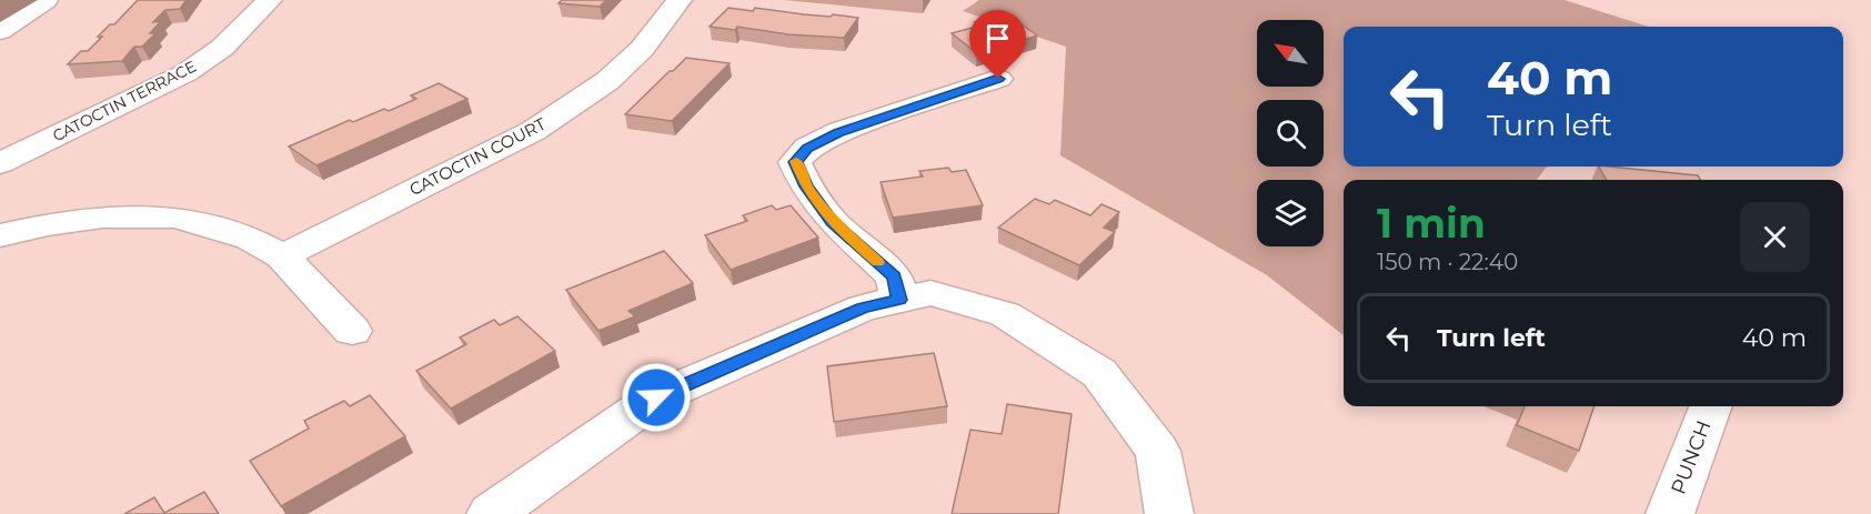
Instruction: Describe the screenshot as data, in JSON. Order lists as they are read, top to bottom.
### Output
{
  "streets": {
    "street": ["CATOCTIN TERRACE", "CATOCTIN COURT", "PUNCH"]
  },
  "north": "top left",
  "page": {
    "turn": ["40 m", "Turn left"],
    "heading": ["1 min", "150 m · 22:40"],
    "list": [
      {
        "name": "Turn left",
        "value": "40 m"
      }
    ]
  }
}
